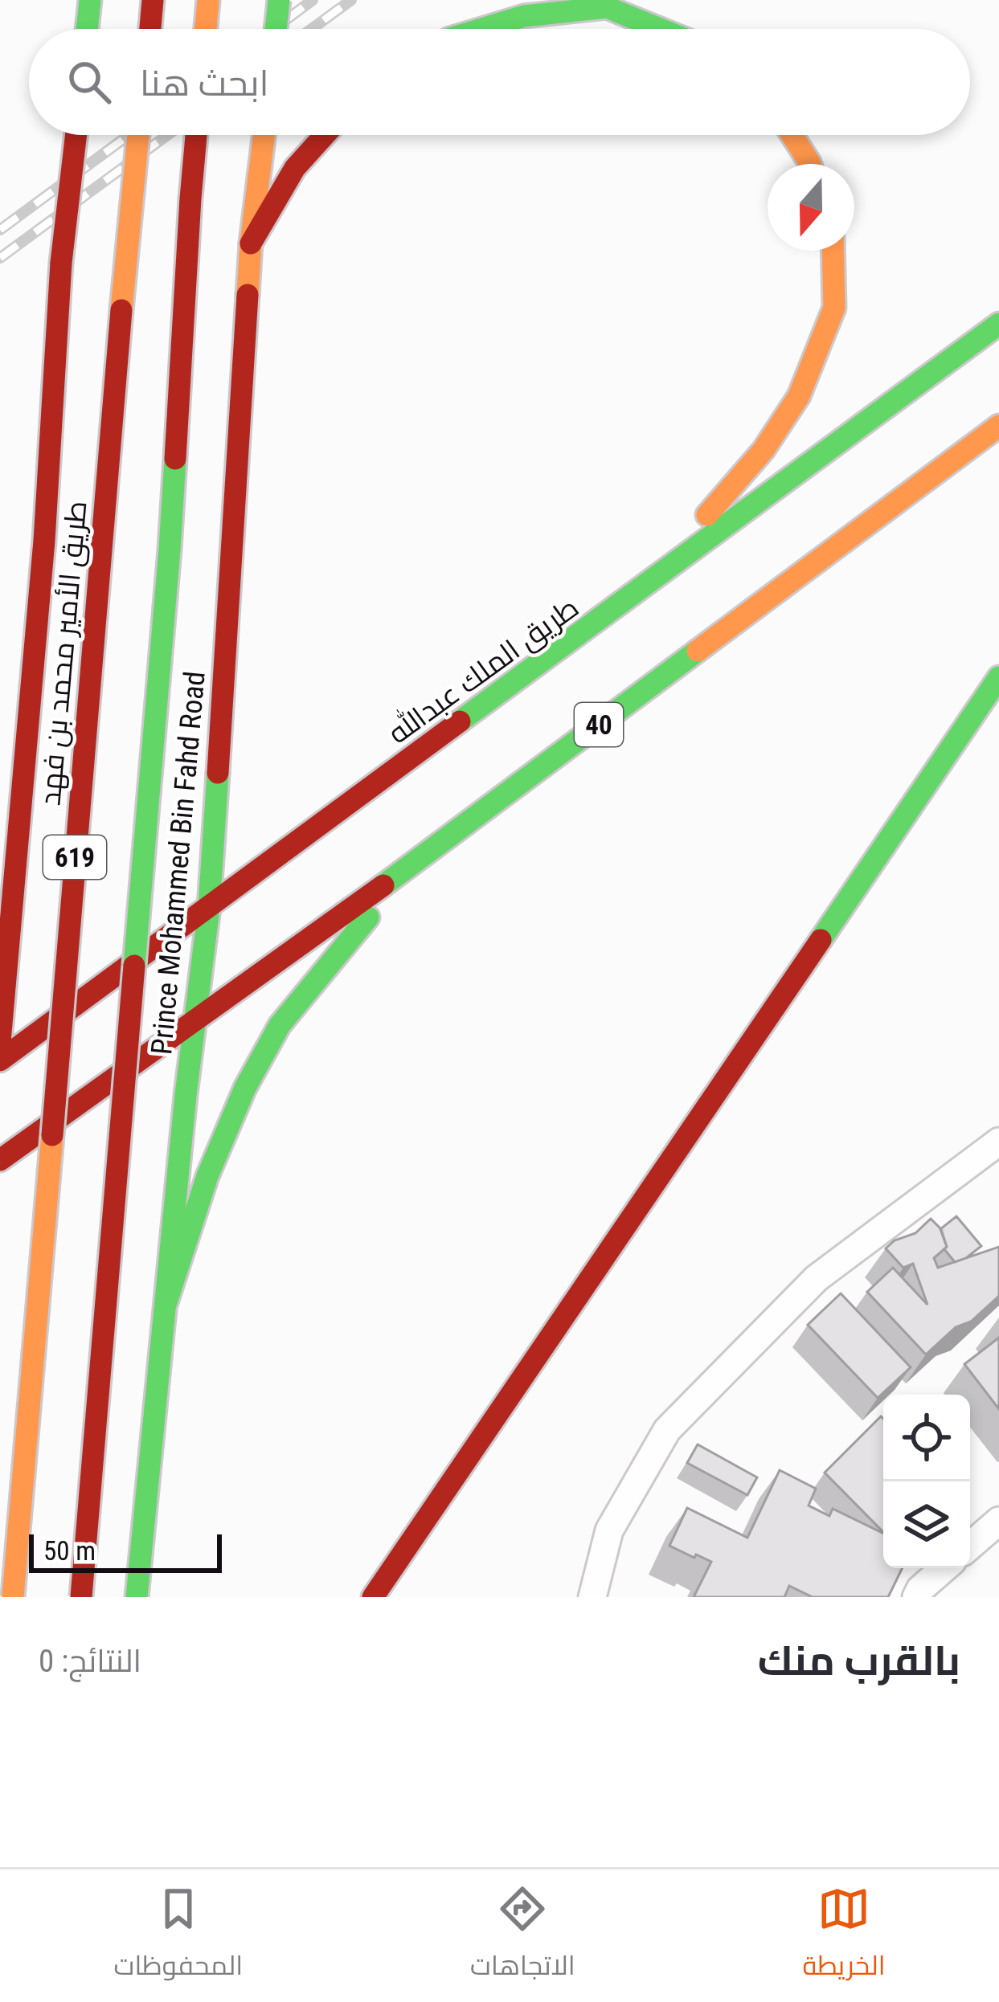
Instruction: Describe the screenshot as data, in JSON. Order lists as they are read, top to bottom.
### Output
{
  "streets": {
    "main road": [
      "طريق الأمير محمد بن فهد",
      "طريق الملك عبدالله",
      "40",
      "619",
      "Prince Mohammed Bin Fahd Road"
    ]
  },
  "crossings": [
    ["طريق الملك عبدالله", "Prince Mohammed Bin Fahd Road"],
    ["40", "Prince Mohammed Bin Fahd Road"]
  ],
  "scale_bar": "50 m",
  "north": "bottom",
  "page": {
    "search": "ابحث هنا",
    "scale": "50 m",
    "heading": ["بالقرب منك", "النتائج: 0"],
    "nav": ["الخريطة", "الاتجاهات", "المحفوظات"]
  }
}
